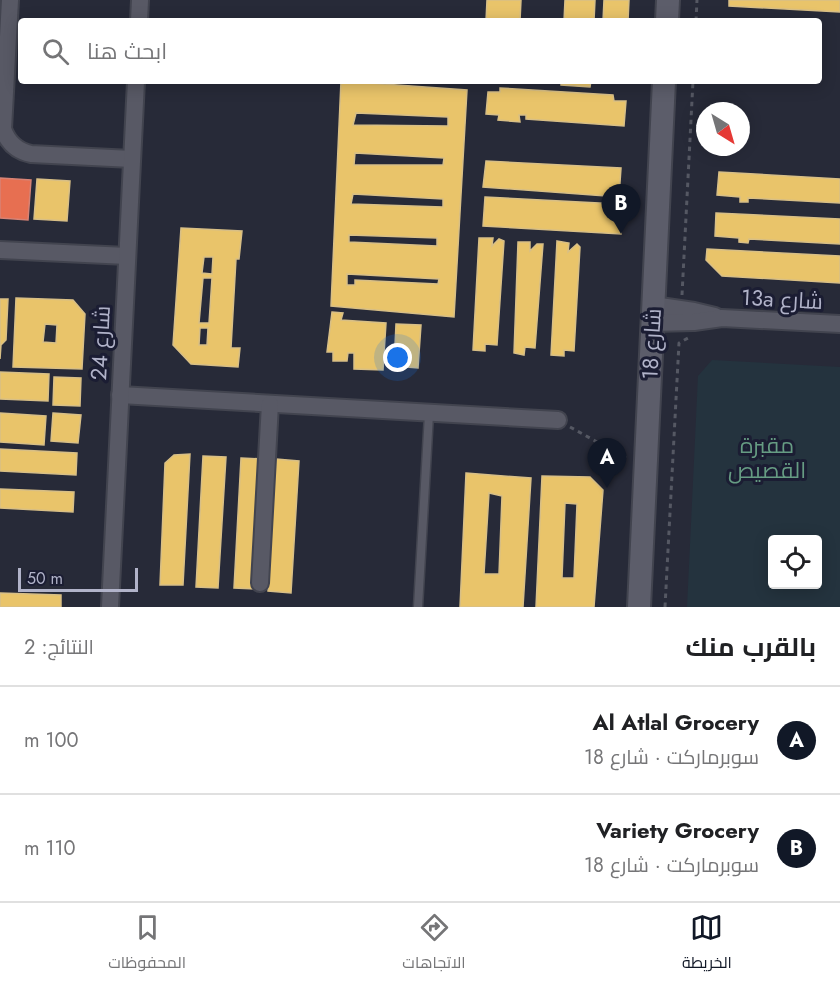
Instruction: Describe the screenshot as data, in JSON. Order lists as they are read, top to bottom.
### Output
{
  "streets": {
    "street": ["13a شارع", "شارع 24", "شارع 18"]
  },
  "crossings": [
    ["13a شارع", "شارع 18"]
  ],
  "parks": ["مقبرة القصيص"],
  "scale_bar": "50 m",
  "north": "bottom right",
  "page": {
    "search": "ابحث هنا",
    "pins": ["B", "A"],
    "scale": "50 m",
    "heading": ["بالقرب منك", "النتائج: 2"],
    "list": [
      {
        "mark": "A",
        "name": "Al Atlal Grocery",
        "note": "سوبرماركت · شارع 18",
        "value": "100 m"
      },
      {
        "mark": "B",
        "name": "Variety Grocery",
        "note": "سوبرماركت · شارع 18",
        "value": "110 m"
      }
    ],
    "nav": ["الخريطة", "الاتجاهات", "المحفوظات"]
  }
}
